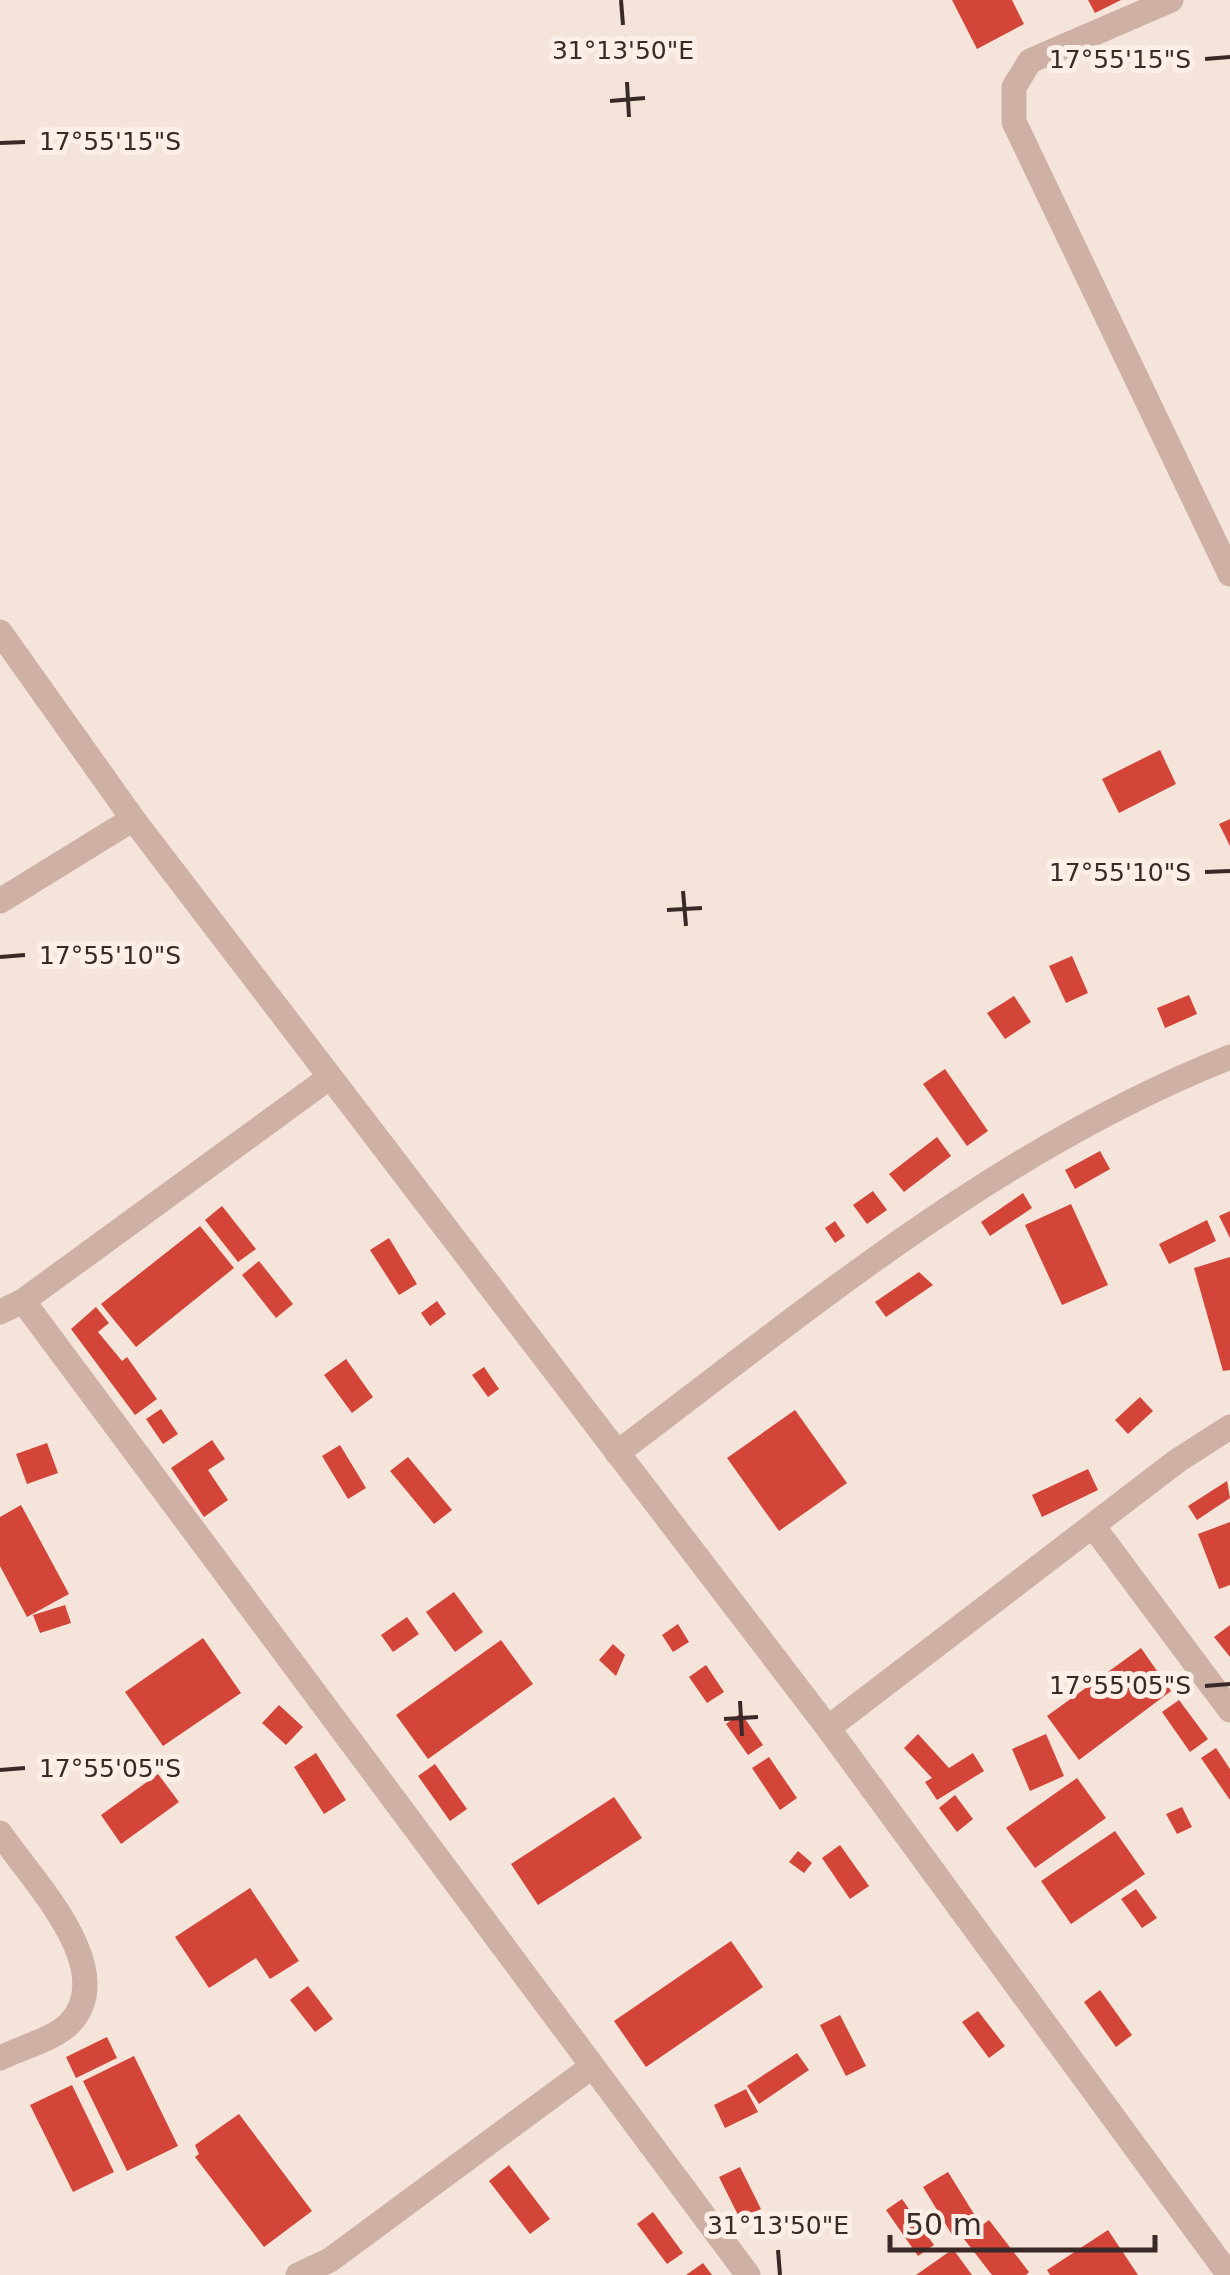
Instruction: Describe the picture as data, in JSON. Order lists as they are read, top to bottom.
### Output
{
  "scale_bar": "50 m",
  "coordinates": [
    "31°13'50\"E",
    "17°55'15\"S",
    "17°55'10\"S",
    "17°55'05\"S"
  ]
}
